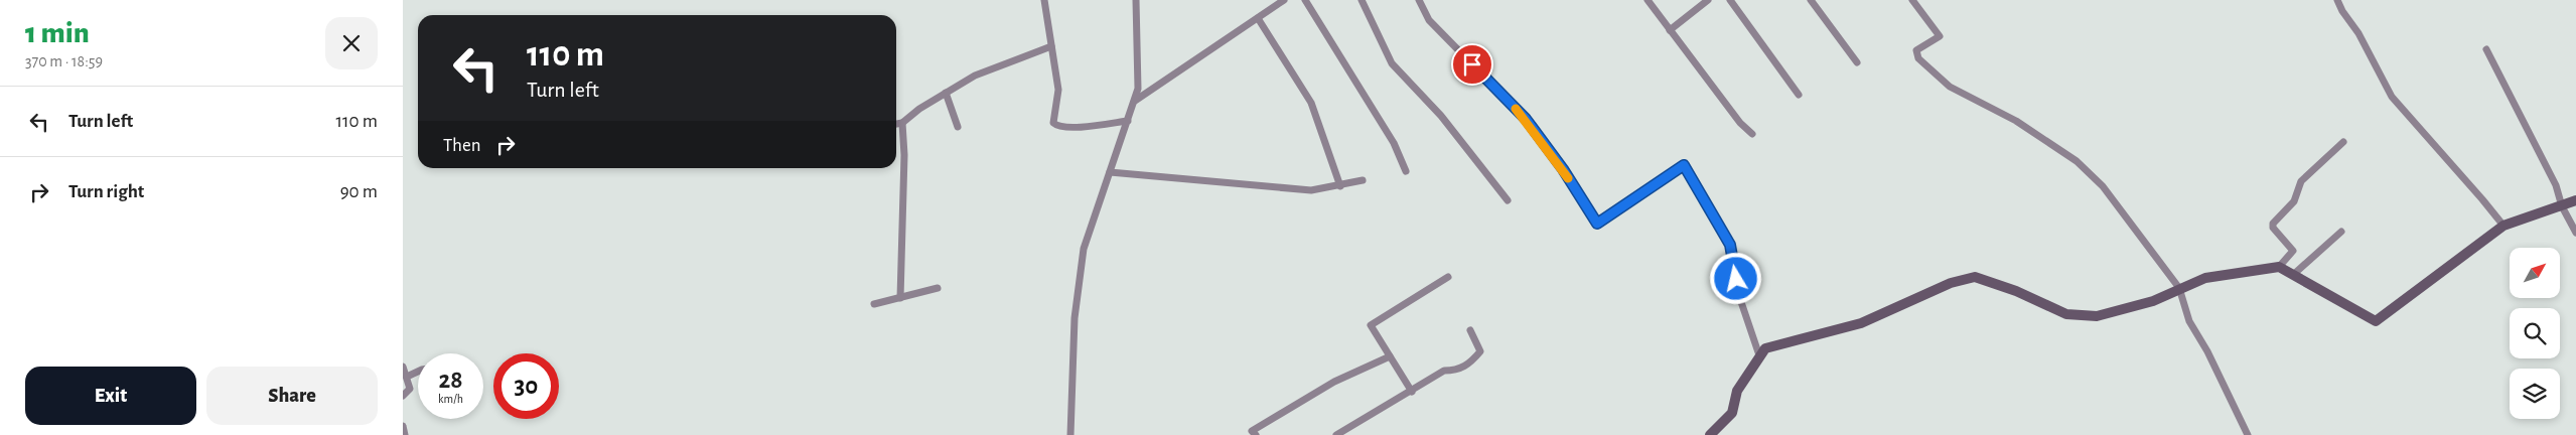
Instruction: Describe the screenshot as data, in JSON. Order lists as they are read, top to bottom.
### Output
{
  "north": "top right",
  "page": {
    "heading": ["1 min", "370 m · 18:59"],
    "turn": ["110 m", "Turn left"],
    "list": [
      {
        "name": "Turn left",
        "value": "110 m"
      },
      {
        "name": "Turn right",
        "value": "90 m"
      }
    ],
    "then": "Then",
    "speed": "28 km/h",
    "limit": "30",
    "buttons": ["Exit", "Share"]
  }
}
